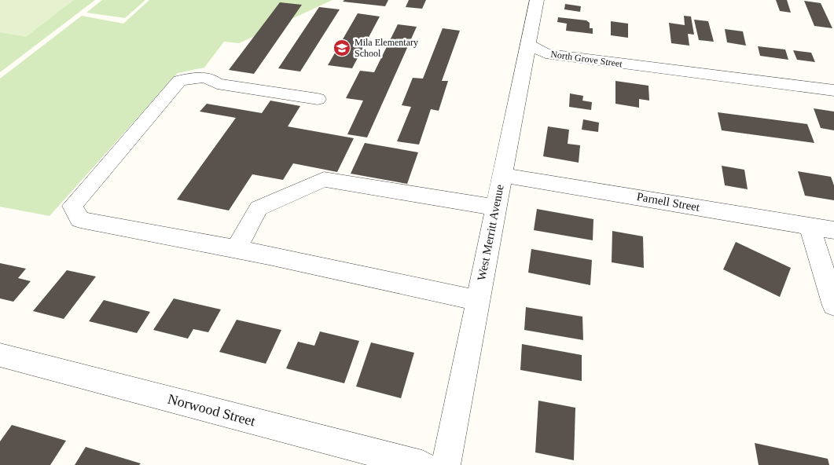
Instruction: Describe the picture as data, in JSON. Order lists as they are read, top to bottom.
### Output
{
  "streets": {
    "street": [
      "North Grove Street",
      "Parnell Street",
      "West Merritt Avenue",
      "Norwood Street"
    ]
  },
  "crossings": [
    ["North Grove Street", "West Merritt Avenue"],
    ["Parnell Street", "West Merritt Avenue"]
  ],
  "places": {
    "school or university": ["Mila Elementary School"]
  }
}
